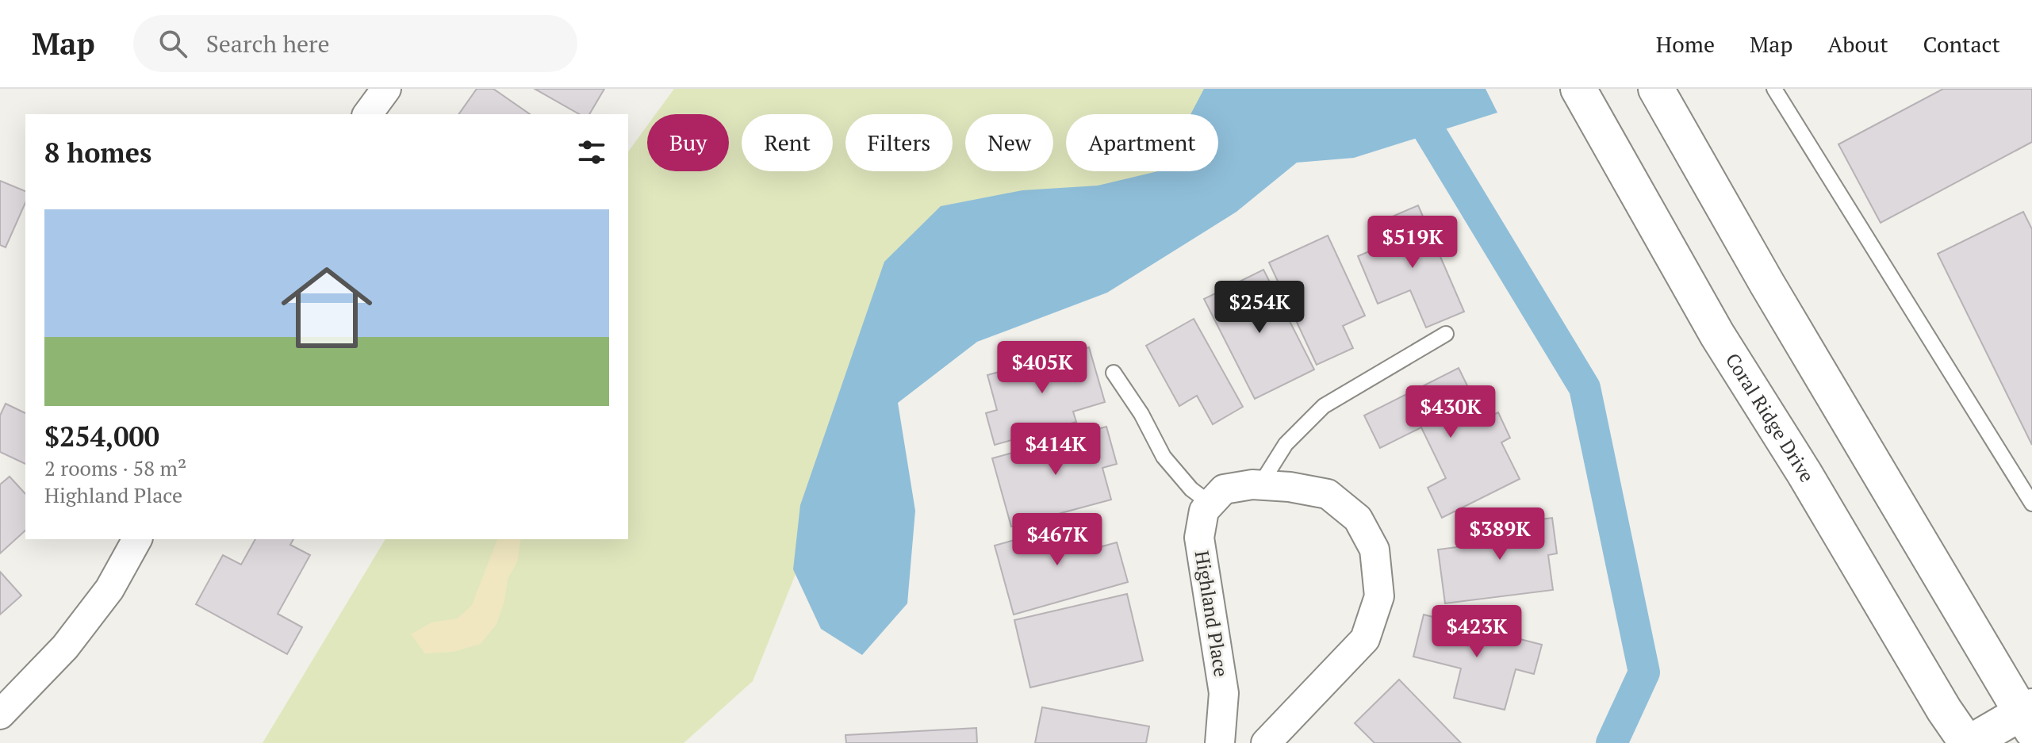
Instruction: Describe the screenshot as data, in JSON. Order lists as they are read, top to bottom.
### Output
{
  "streets": {
    "main road": ["Coral Ridge Drive"],
    "street": ["Highland Place"]
  },
  "page": {
    "header": "Map",
    "search": "Search here",
    "nav": [
      "Home",
      "Map",
      "About",
      "Contact"
    ],
    "chip": [
      "Buy",
      "Rent",
      "Filters",
      "New",
      "Apartment"
    ],
    "heading": "8 homes",
    "list": [
      {
        "name": "$254,000",
        "note": "2 rooms · 58 m² · Highland Place"
      }
    ],
    "price": [
      "$519K",
      "$254K",
      "$405K",
      "$430K",
      "$414K",
      "$389K",
      "$467K",
      "$423K"
    ]
  }
}
